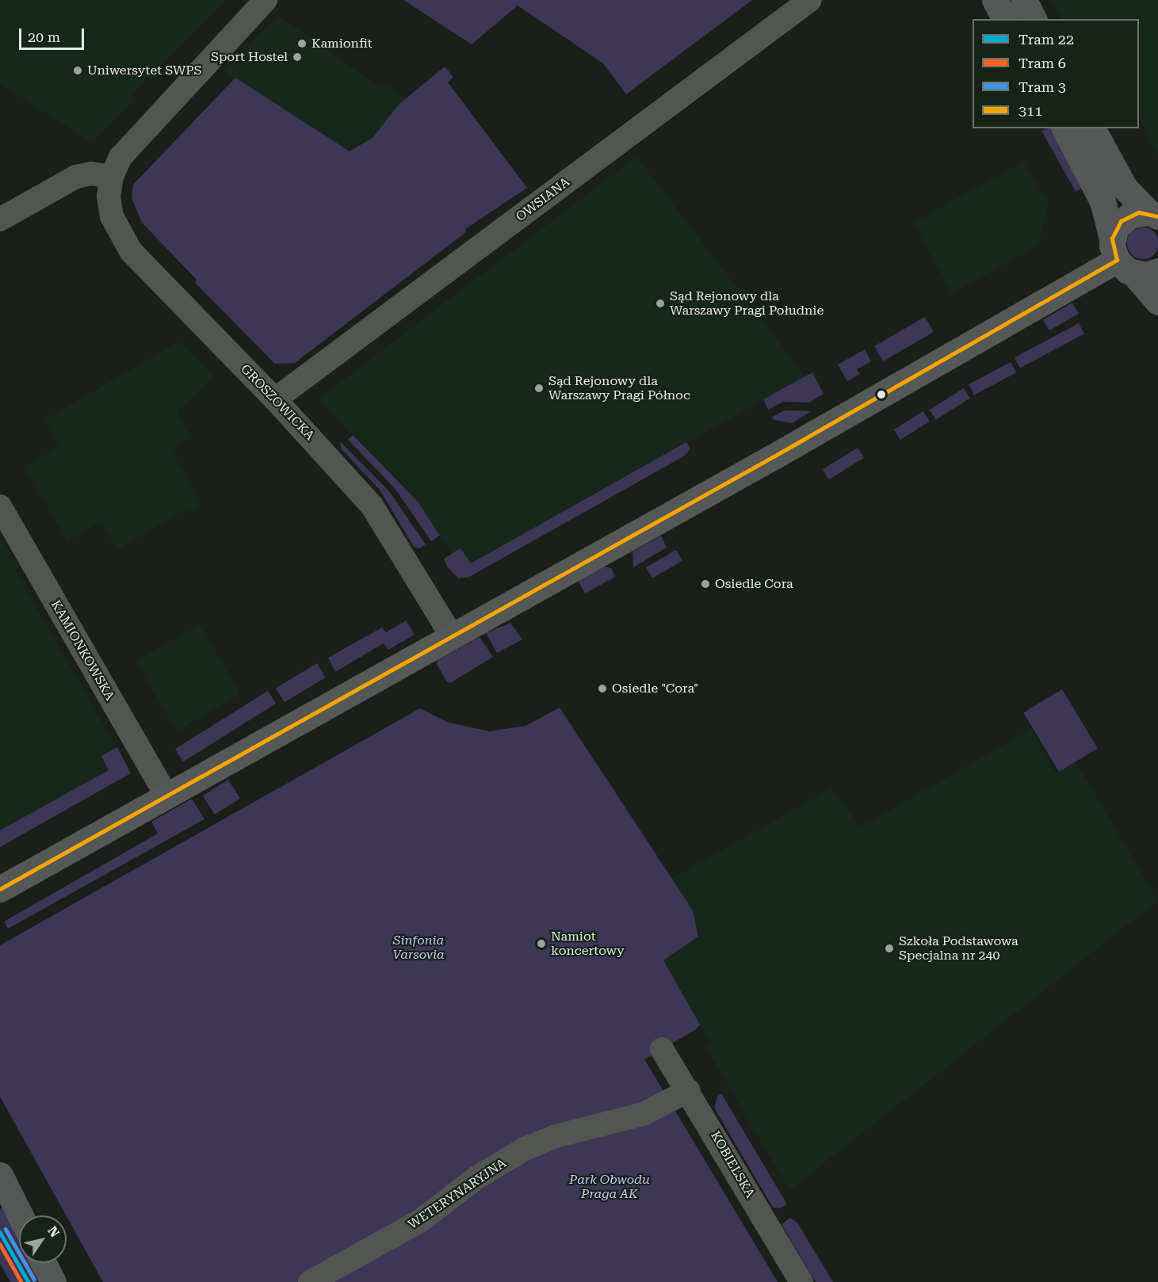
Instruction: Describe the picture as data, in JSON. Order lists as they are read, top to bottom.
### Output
{
  "streets": {
    "street": [
      "OWSIANA",
      "GROSZOWICKA",
      "KAMIONKOWSKA",
      "KOBIELSKA",
      "WETERYNARYJNA"
    ]
  },
  "crossings": [
    ["OWSIANA", "GROSZOWICKA"],
    ["KOBIELSKA", "WETERYNARYJNA"]
  ],
  "parks": ["Sinfonia Varsovia", "Park Obwodu Praga AK"],
  "places": [
    "Kamionfit",
    "Sport Hostel",
    "Uniwersytet SWPS",
    "Sąd Rejonowy dla Warszawy Pragi Południe",
    "Sąd Rejonowy dla Warszawy Pragi Północ",
    "Osiedle Cora",
    "Osiedle \"Cora\"",
    "Namiot koncertowy",
    "Szkoła Podstawowa Specjalna nr 240"
  ],
  "lines": [
    "transit line 311",
    "tram line 3",
    "tram line 22",
    "tram line 6"
  ],
  "legend": [
    "Tram 22",
    "Tram 6",
    "Tram 3",
    "311"
  ],
  "scale_bar": "20 m",
  "north": "top right"
}
